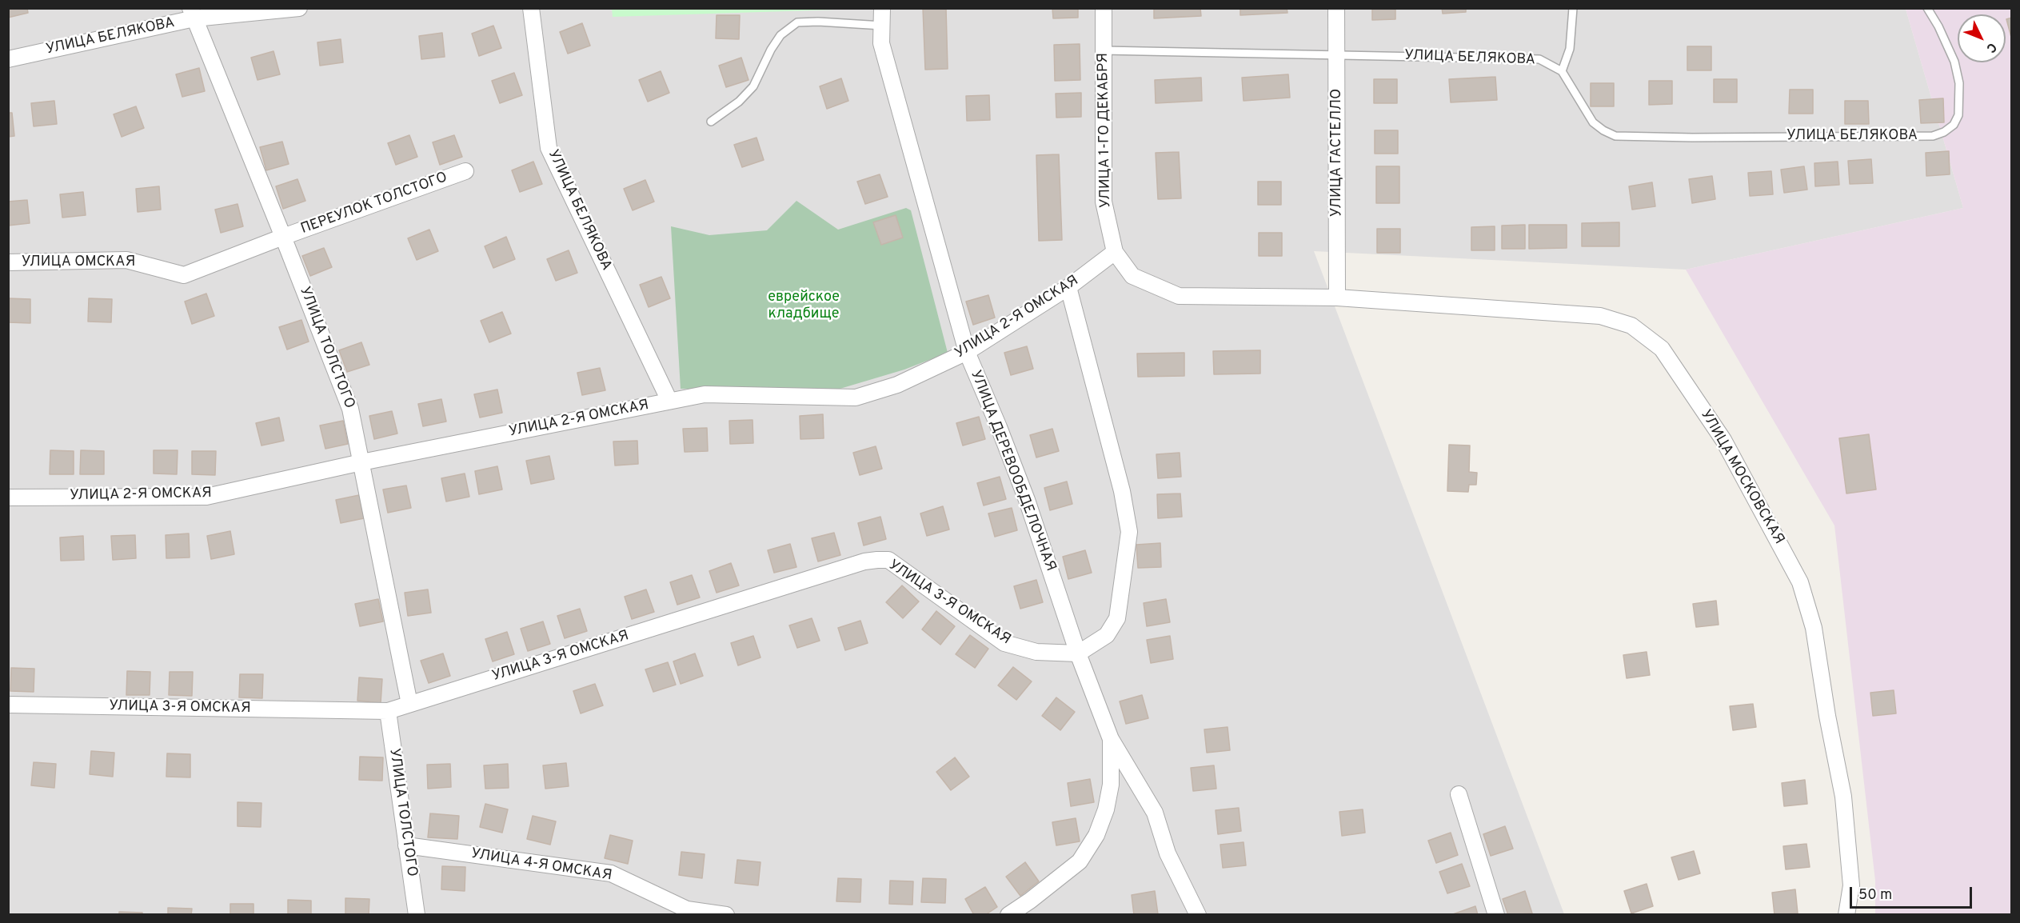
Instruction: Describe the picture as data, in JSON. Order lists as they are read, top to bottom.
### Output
{
  "streets": {
    "street": [
      "УЛИЦА БЕЛЯКОВА",
      "УЛИЦА 1-ГО ДЕКАБРЯ",
      "УЛИЦА ГАСТЕЛЛО",
      "ПЕРЕУЛОК ТОЛСТОГО",
      "УЛИЦА ОМСКАЯ",
      "УЛИЦА 2-Я ОМСКАЯ",
      "УЛИЦА ТОЛСТОГО",
      "УЛИЦА ДЕРЕВООБДЕЛОЧНАЯ",
      "УЛИЦА МОСКОВСКАЯ",
      "УЛИЦА 3-Я ОМСКАЯ",
      "УЛИЦА 4-Я ОМСКАЯ"
    ]
  },
  "crossings": [
    ["УЛИЦА БЕЛЯКОВА", "УЛИЦА 1-ГО ДЕКАБРЯ"],
    ["УЛИЦА БЕЛЯКОВА", "УЛИЦА ГАСТЕЛЛО"],
    ["УЛИЦА БЕЛЯКОВА", "УЛИЦА 2-Я ОМСКАЯ"],
    ["УЛИЦА БЕЛЯКОВА", "УЛИЦА ТОЛСТОГО"],
    ["УЛИЦА 1-ГО ДЕКАБРЯ", "УЛИЦА 2-Я ОМСКАЯ"],
    ["УЛИЦА 1-ГО ДЕКАБРЯ", "УЛИЦА МОСКОВСКАЯ"],
    ["УЛИЦА ГАСТЕЛЛО", "УЛИЦА МОСКОВСКАЯ"],
    ["ПЕРЕУЛОК ТОЛСТОГО", "УЛИЦА ОМСКАЯ"],
    ["ПЕРЕУЛОК ТОЛСТОГО", "УЛИЦА ТОЛСТОГО"],
    ["УЛИЦА ОМСКАЯ", "УЛИЦА ТОЛСТОГО"],
    ["УЛИЦА 2-Я ОМСКАЯ", "УЛИЦА ТОЛСТОГО"],
    ["УЛИЦА 2-Я ОМСКАЯ", "УЛИЦА ДЕРЕВООБДЕЛОЧНАЯ"],
    ["УЛИЦА 2-Я ОМСКАЯ", "УЛИЦА МОСКОВСКАЯ"],
    ["УЛИЦА ТОЛСТОГО", "УЛИЦА 3-Я ОМСКАЯ"],
    ["УЛИЦА ТОЛСТОГО", "УЛИЦА 4-Я ОМСКАЯ"],
    ["УЛИЦА ДЕРЕВООБДЕЛОЧНАЯ", "УЛИЦА 3-Я ОМСКАЯ"]
  ],
  "parks": ["еврейское кладбище"],
  "scale_bar": "50 m",
  "north": "bottom right"
}
